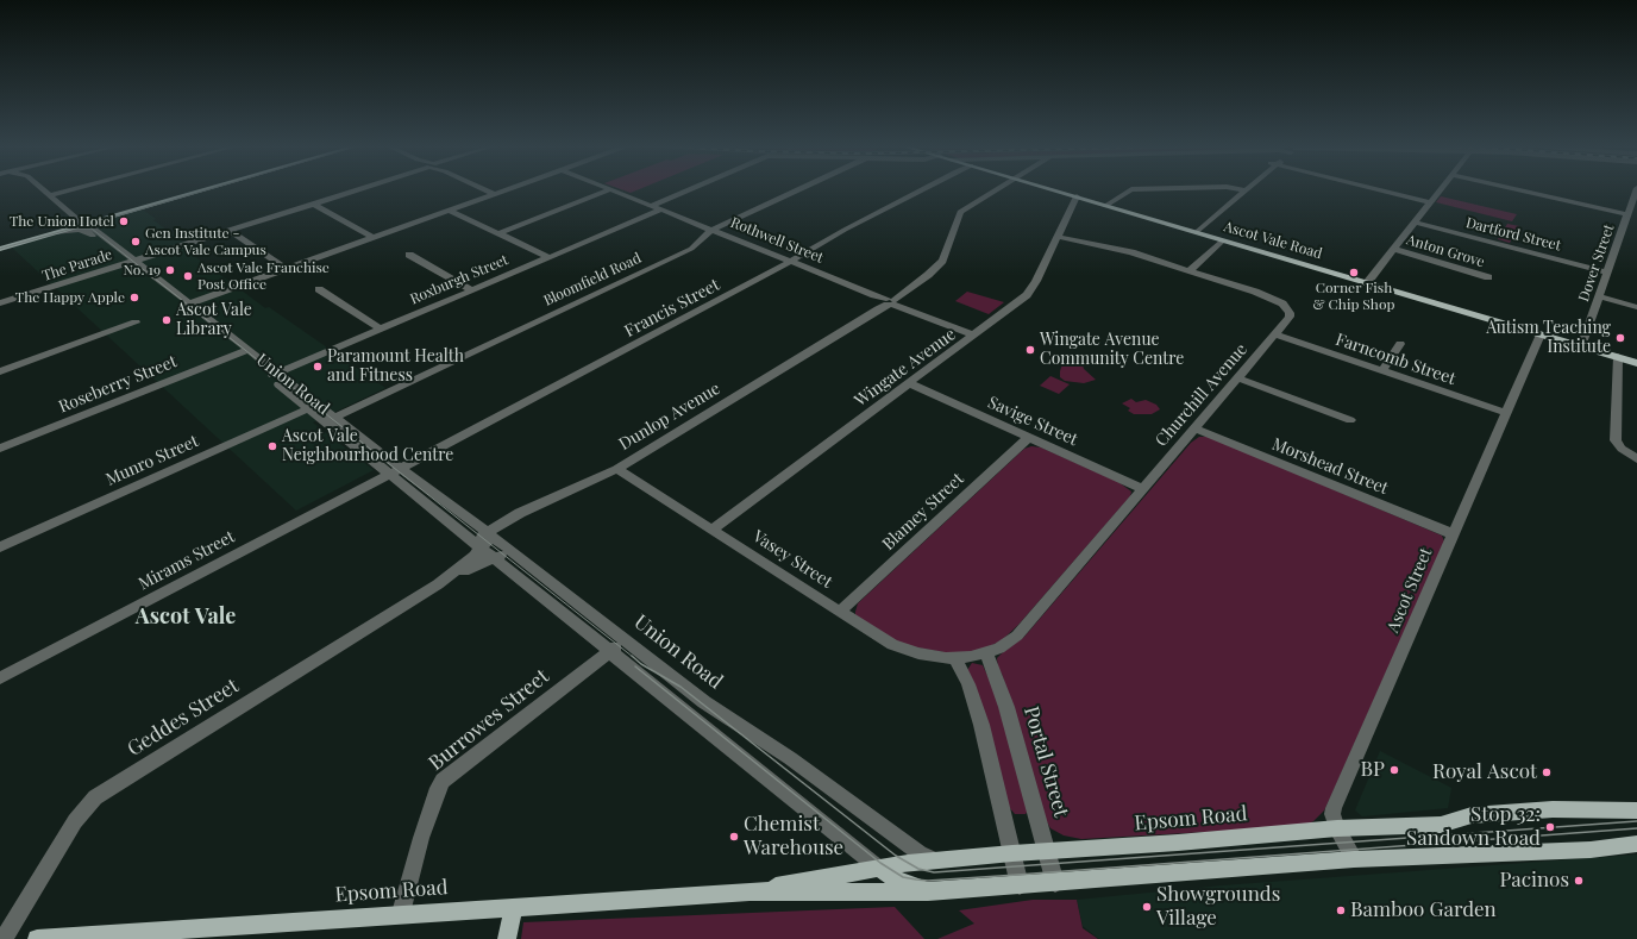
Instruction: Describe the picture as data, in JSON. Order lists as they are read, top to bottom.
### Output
{
  "streets": {
    "main road": ["Ascot Vale Road", "Epsom Road"],
    "street": [
      "Dartford Street",
      "Rothwell Street",
      "Anton Grove",
      "Dover Street",
      "The Parade",
      "Roxburgh Street",
      "Bloomfield Road",
      "Francis Street",
      "Farncomb Street",
      "Wingate Avenue",
      "Roseberry Street",
      "Union Road",
      "Churchill Avenue",
      "Dunlop Avenue",
      "Savige Street",
      "Munro Street",
      "Morshead Street",
      "Blamey Street",
      "Vasey Street",
      "Mirams Street",
      "Ascot Street",
      "Geddes Street",
      "Burrowes Street",
      "Portal Street"
    ]
  },
  "crossings": [
    ["Dartford Street", "Dover Street"],
    ["Rothwell Street", "Roxburgh Street"],
    ["Rothwell Street", "Bloomfield Road"],
    ["Rothwell Street", "Francis Street"],
    ["Rothwell Street", "Wingate Avenue"],
    ["Rothwell Street", "Dunlop Avenue"],
    ["Ascot Vale Road", "Dover Street"],
    ["Ascot Vale Road", "Wingate Avenue"],
    ["Ascot Vale Road", "Ascot Street"],
    ["The Parade", "Union Road"],
    ["Roxburgh Street", "Union Road"],
    ["Bloomfield Road", "Union Road"],
    ["Francis Street", "Union Road"],
    ["Francis Street", "Mirams Street"],
    ["Farncomb Street", "Churchill Avenue"],
    ["Farncomb Street", "Ascot Street"],
    ["Wingate Avenue", "Churchill Avenue"],
    ["Wingate Avenue", "Savige Street"],
    ["Wingate Avenue", "Vasey Street"],
    ["Roseberry Street", "Union Road"],
    ["Union Road", "Dunlop Avenue"],
    ["Union Road", "Munro Street"],
    ["Union Road", "Mirams Street"],
    ["Union Road", "Geddes Street"],
    ["Union Road", "Burrowes Street"],
    ["Union Road", "Epsom Road"],
    ["Churchill Avenue", "Savige Street"],
    ["Churchill Avenue", "Morshead Street"],
    ["Churchill Avenue", "Vasey Street"],
    ["Churchill Avenue", "Portal Street"],
    ["Dunlop Avenue", "Vasey Street"],
    ["Dunlop Avenue", "Geddes Street"],
    ["Savige Street", "Blamey Street"],
    ["Morshead Street", "Ascot Street"],
    ["Blamey Street", "Vasey Street"],
    ["Ascot Street", "Epsom Road"],
    ["Burrowes Street", "Epsom Road"],
    ["Portal Street", "Epsom Road"]
  ],
  "districts": ["Ascot Vale"],
  "places": [
    "The Union Hotel",
    "Gen Institute - Ascot Vale Campus",
    "No. 19",
    "Corner Fish & Chip Shop",
    "Ascot Vale Franchise Post Office",
    "The Happy Apple",
    "Ascot Vale Library",
    "Autism Teaching Institute",
    "Wingate Avenue Community Centre",
    "Paramount Health and Fitness",
    "Ascot Vale Neighbourhood Centre",
    "BP",
    "Royal Ascot",
    "Stop 32: Sandown Road",
    "Chemist Warehouse",
    "Pacinos",
    "Showgrounds Village",
    "Bamboo Garden"
  ]
}
